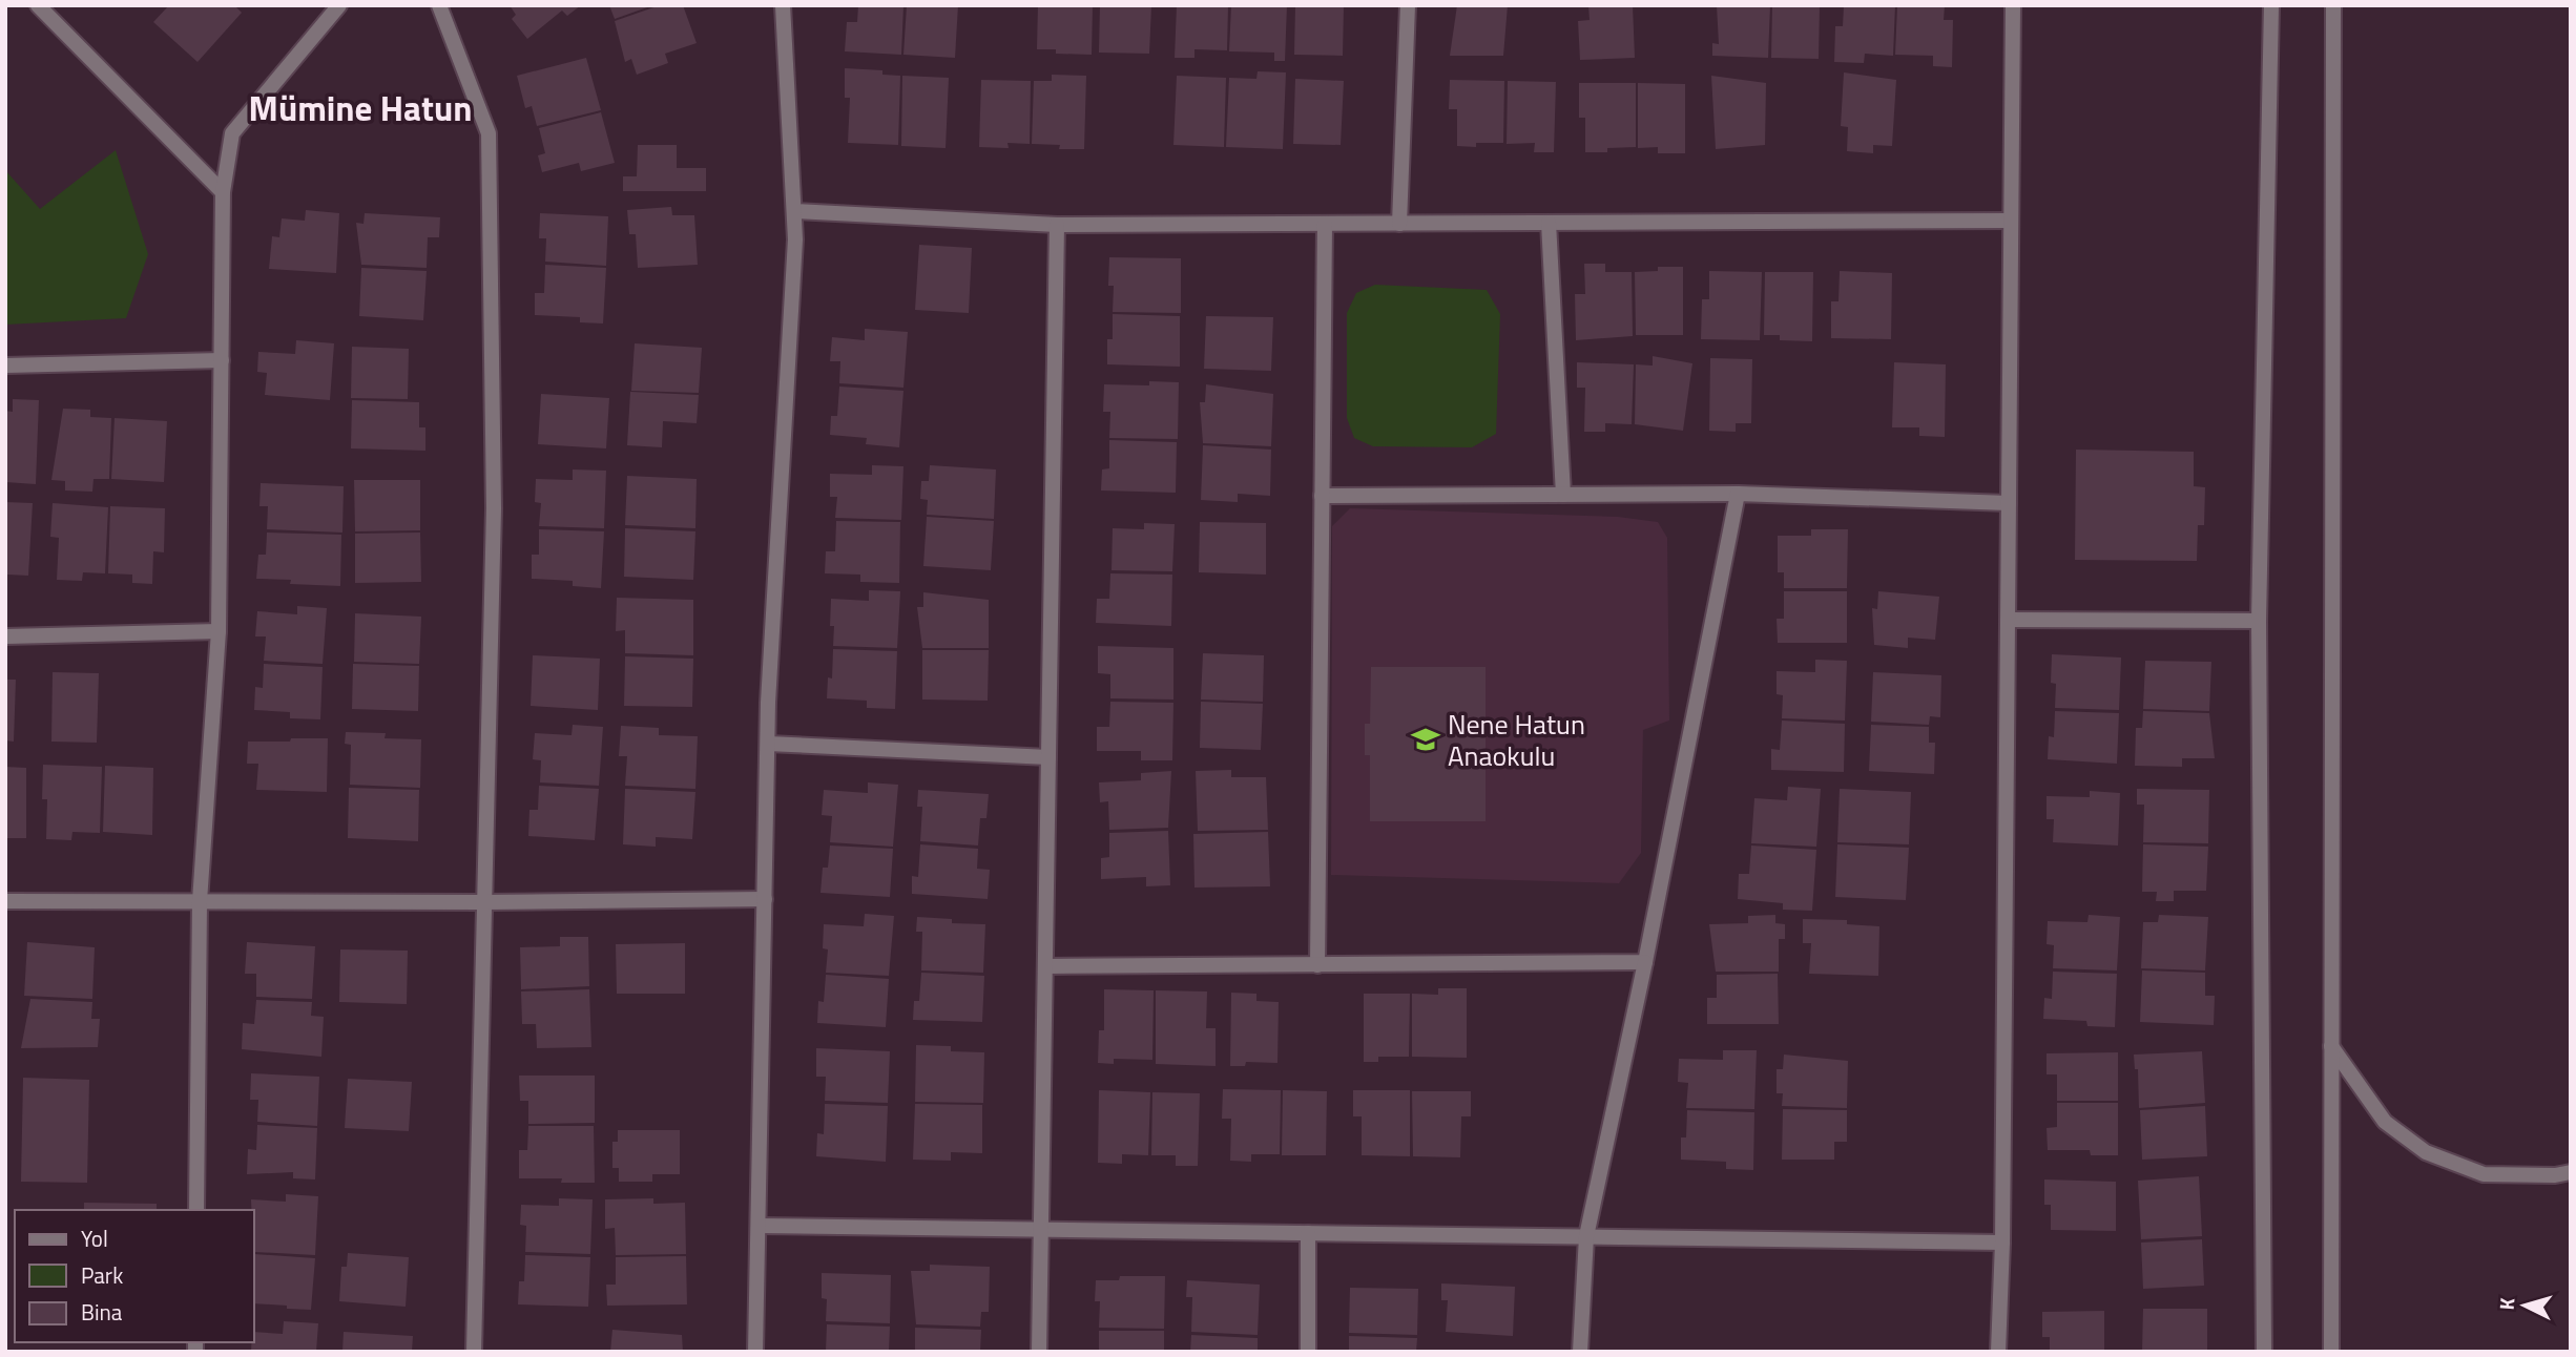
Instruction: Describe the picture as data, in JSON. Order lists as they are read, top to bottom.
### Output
{
  "districts": ["Mümine Hatun"],
  "places": {
    "school or university": ["Nene Hatun Anaokulu"]
  },
  "legend": ["Yol", "Park", "Bina"],
  "north": "left"
}
